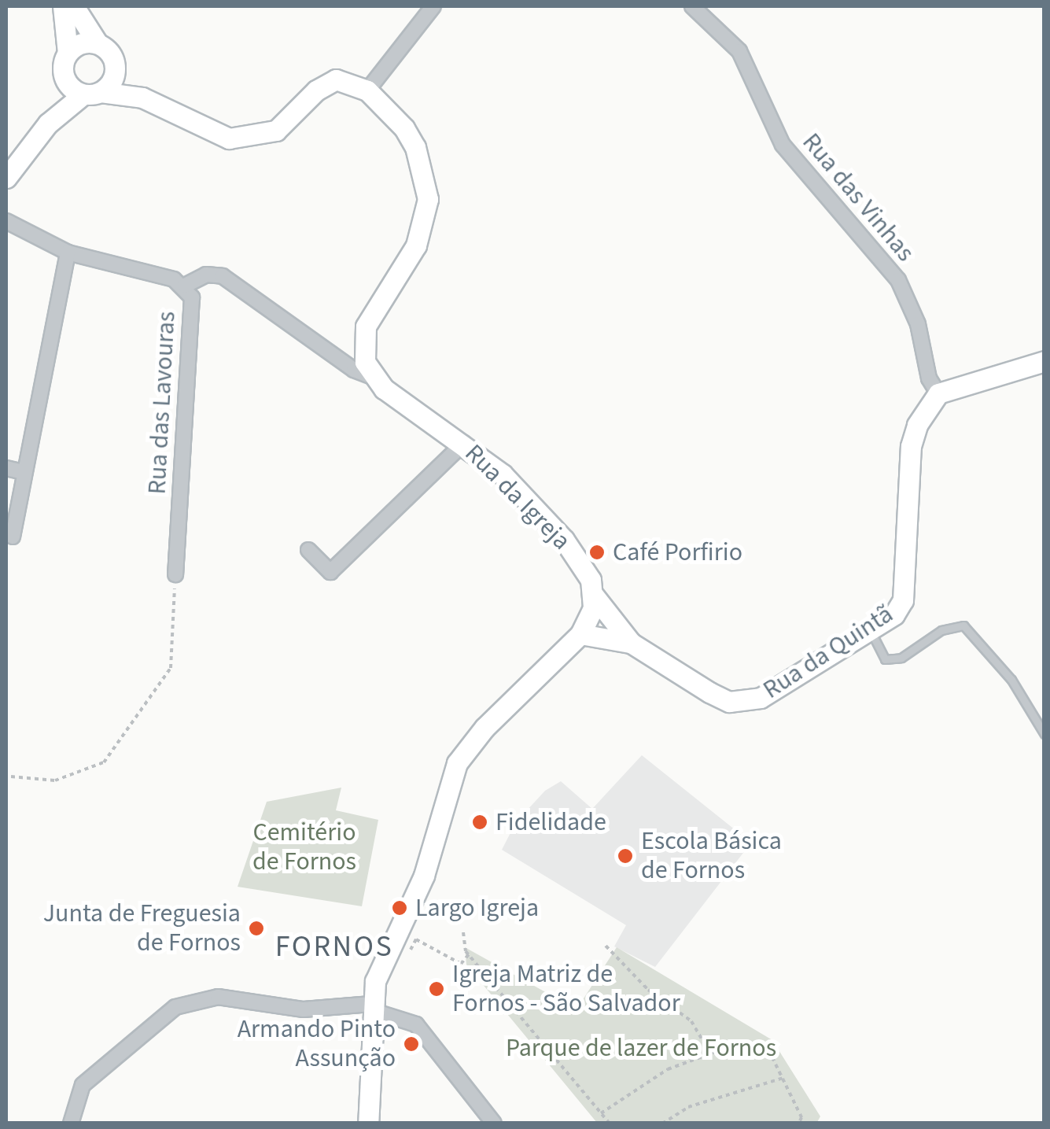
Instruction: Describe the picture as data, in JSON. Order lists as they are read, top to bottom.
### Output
{
  "streets": {
    "main road": ["Rua da Igreja", "Rua da Quintã"],
    "street": ["Rua das Vinhas", "Rua das Lavouras"]
  },
  "crossings": [
    ["Rua das Vinhas", "Rua da Quintã"],
    ["Rua da Igreja", "Rua da Quintã"]
  ],
  "districts": ["FORNOS"],
  "parks": ["Cemitério de Fornos", "Parque de lazer de Fornos"],
  "places": [
    "Café Porfirio",
    "Fidelidade",
    "Escola Básica de Fornos",
    "Largo Igreja",
    "Junta de Freguesia de Fornos",
    "Igreja Matriz de Fornos - São Salvador",
    "Armando Pinto Assunção"
  ]
}
